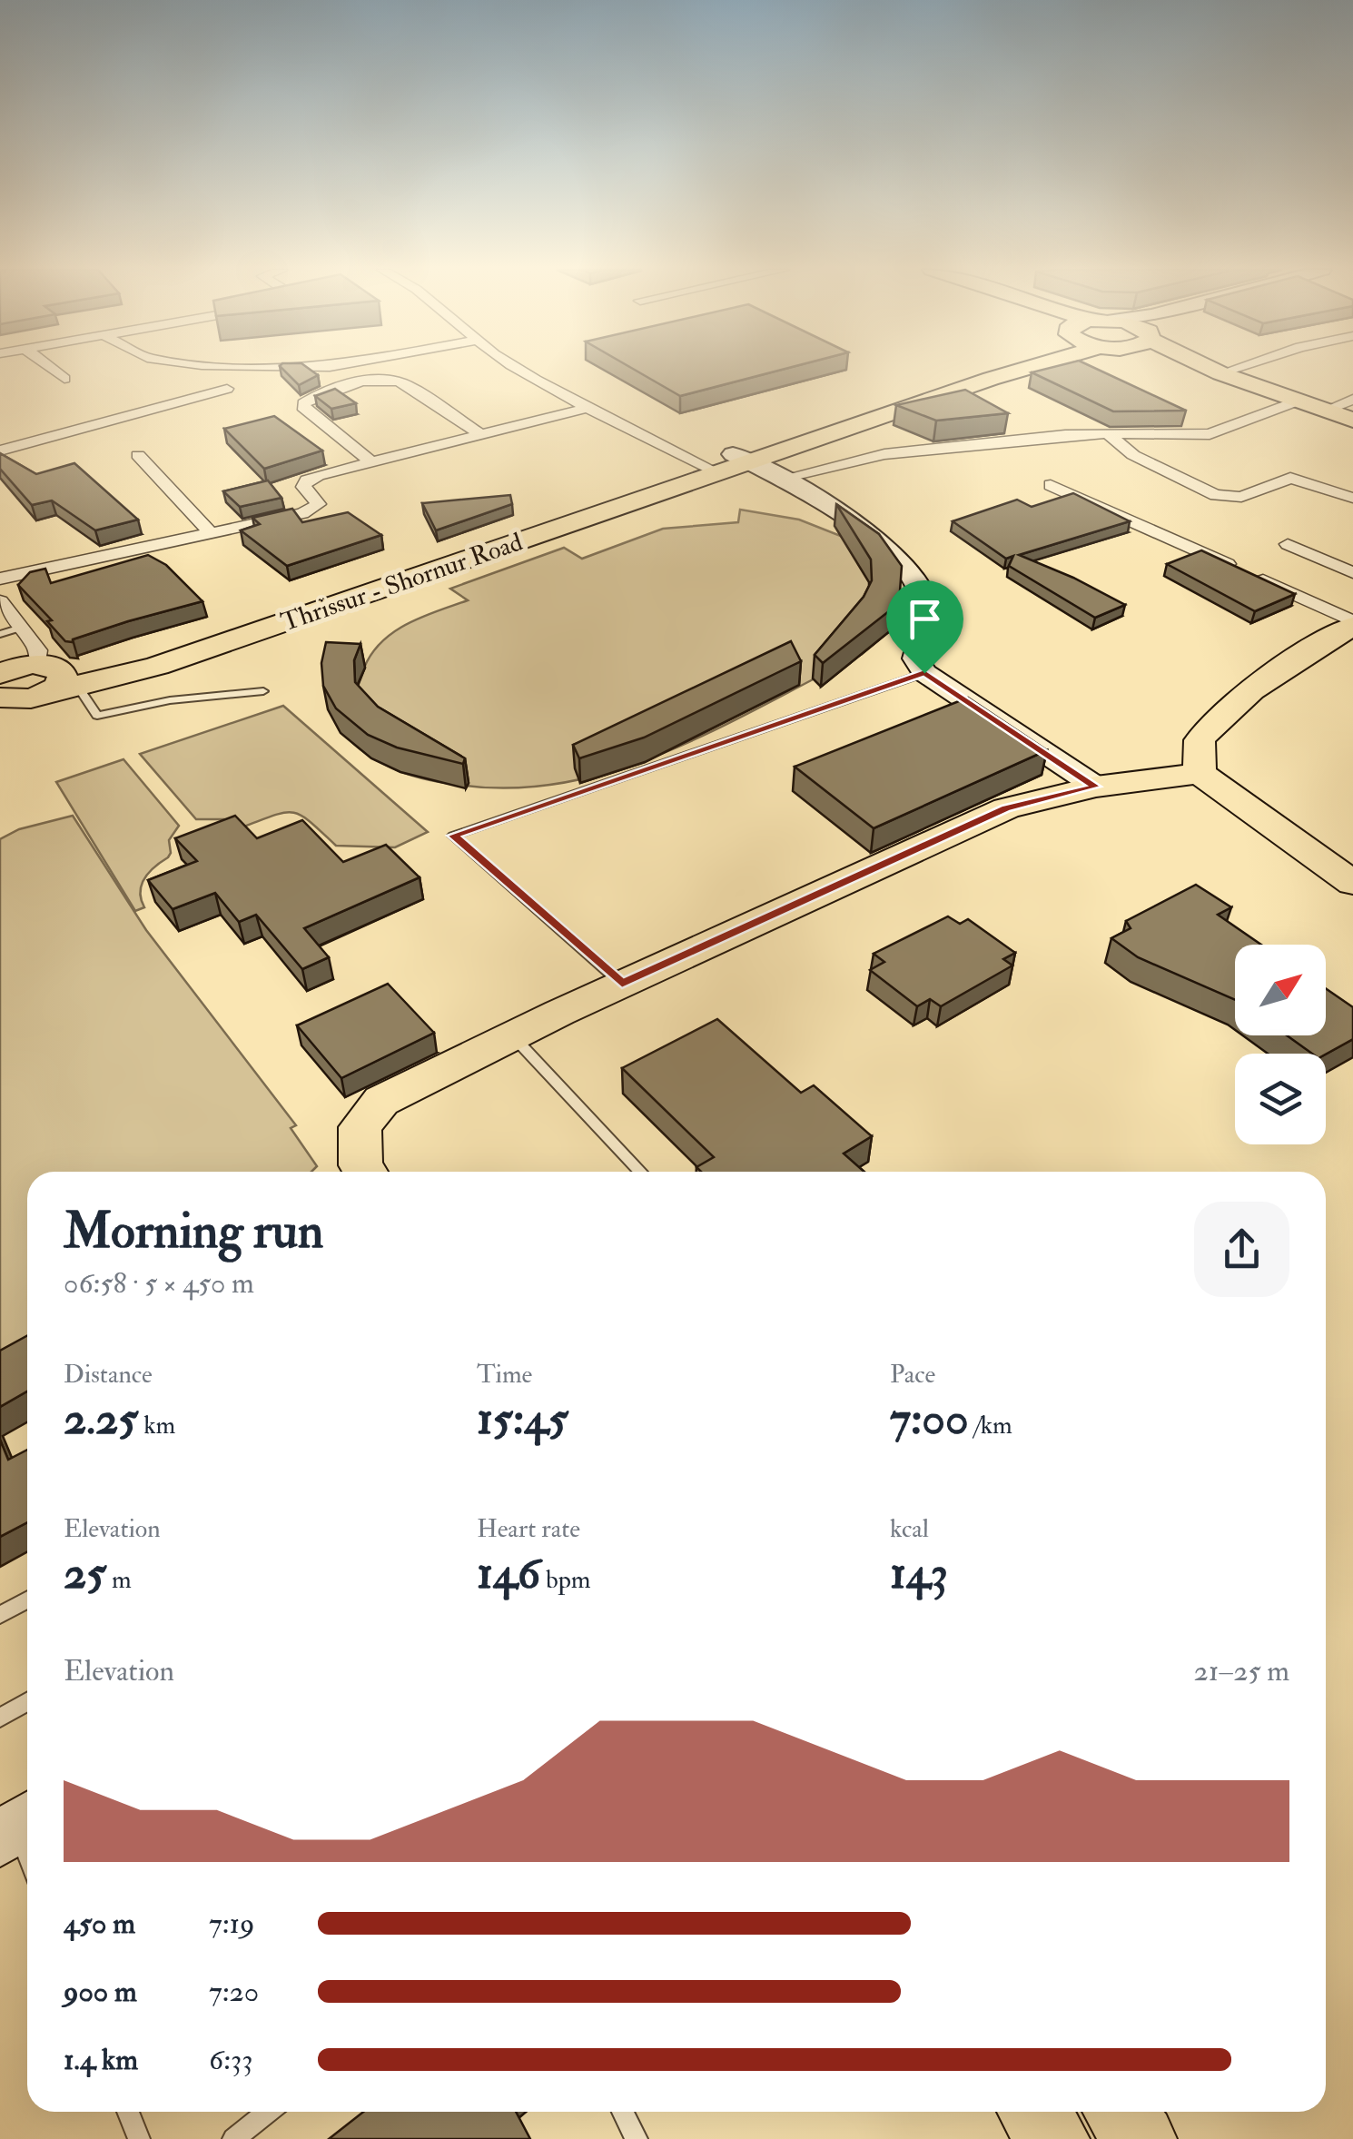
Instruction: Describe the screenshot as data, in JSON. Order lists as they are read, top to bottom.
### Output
{
  "streets": {
    "main road": ["Thrissur - Shornur Road"]
  },
  "north": "top right",
  "page": {
    "heading": ["Morning run", "06:58 · 5 × 450 m"],
    "stats": [
      ["Distance", "2.25 km"],
      ["Time", "15:45"],
      ["Pace", "7:00 /km"],
      ["Elevation", "25 m"],
      ["Heart rate", "146 bpm"],
      ["kcal", "143"]
    ],
    "chart": ["Elevation", "21–25 m"],
    "list": [
      {
        "name": "450 m",
        "note": "7:19"
      },
      {
        "name": "900 m",
        "note": "7:20"
      },
      {
        "name": "1.4 km",
        "note": "6:33"
      }
    ]
  }
}
